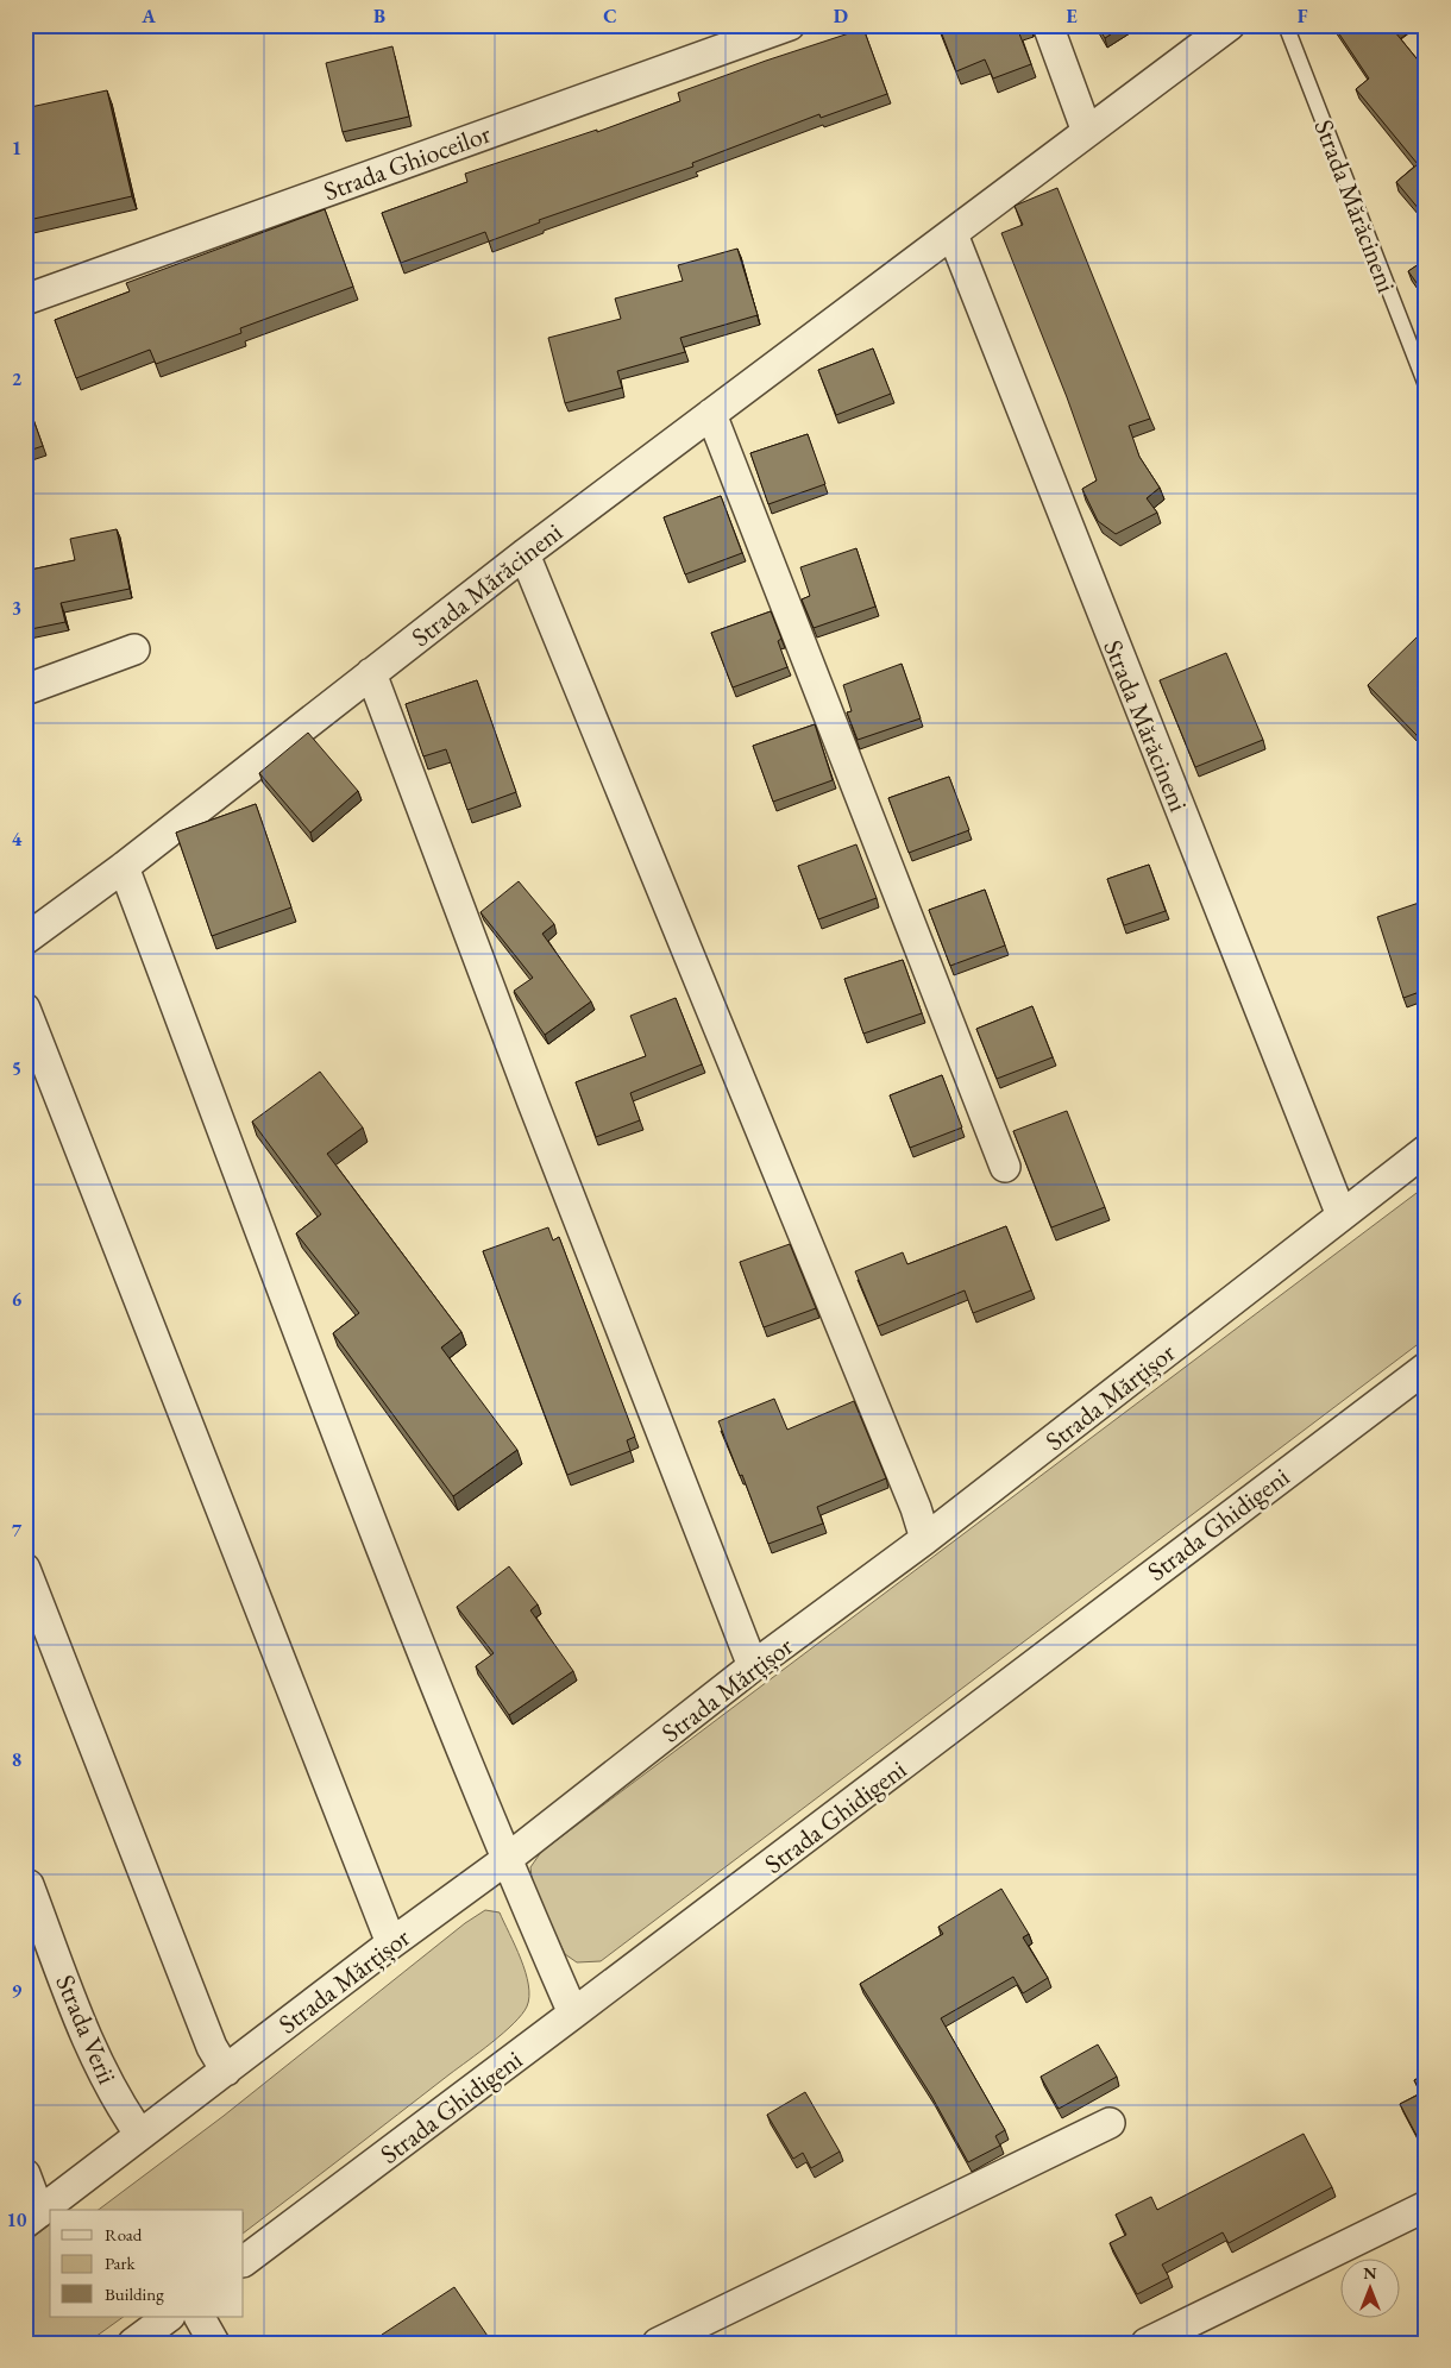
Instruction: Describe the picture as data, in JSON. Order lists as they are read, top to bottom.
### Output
{
  "streets": {
    "street": [
      "Strada Ghioceilor",
      "Strada Mărăcineni",
      "Strada Mărțișor",
      "Strada Ghidigeni",
      "Strada Verii"
    ]
  },
  "crossings": [
    ["Strada Mărăcineni", "Strada Mărțișor"],
    ["Strada Mărțișor", "Strada Verii"]
  ],
  "legend": ["Road", "Park", "Building"],
  "north": "top",
  "grid": {
    "columns": [
      "A",
      "B",
      "C",
      "D",
      "E",
      "F"
    ],
    "rows": [
      "1",
      "2",
      "3",
      "4",
      "5",
      "6",
      "7",
      "8",
      "9",
      "10"
    ]
  }
}
